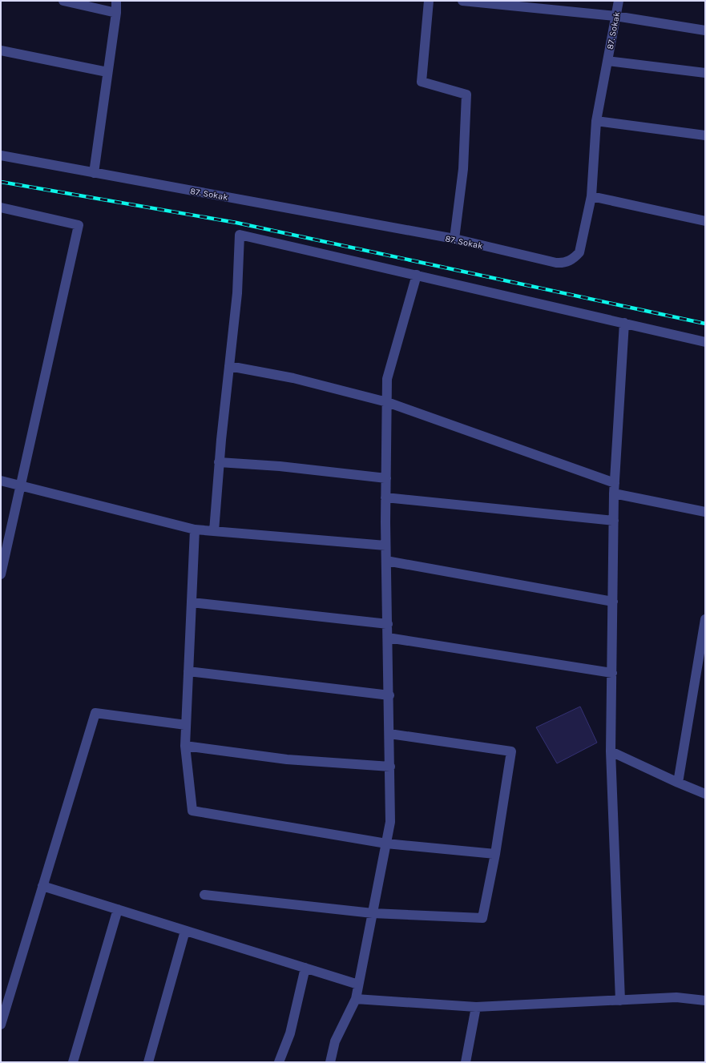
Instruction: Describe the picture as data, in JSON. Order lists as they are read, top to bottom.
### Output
{
  "streets": {
    "street": ["87. Sokak"]
  }
}
